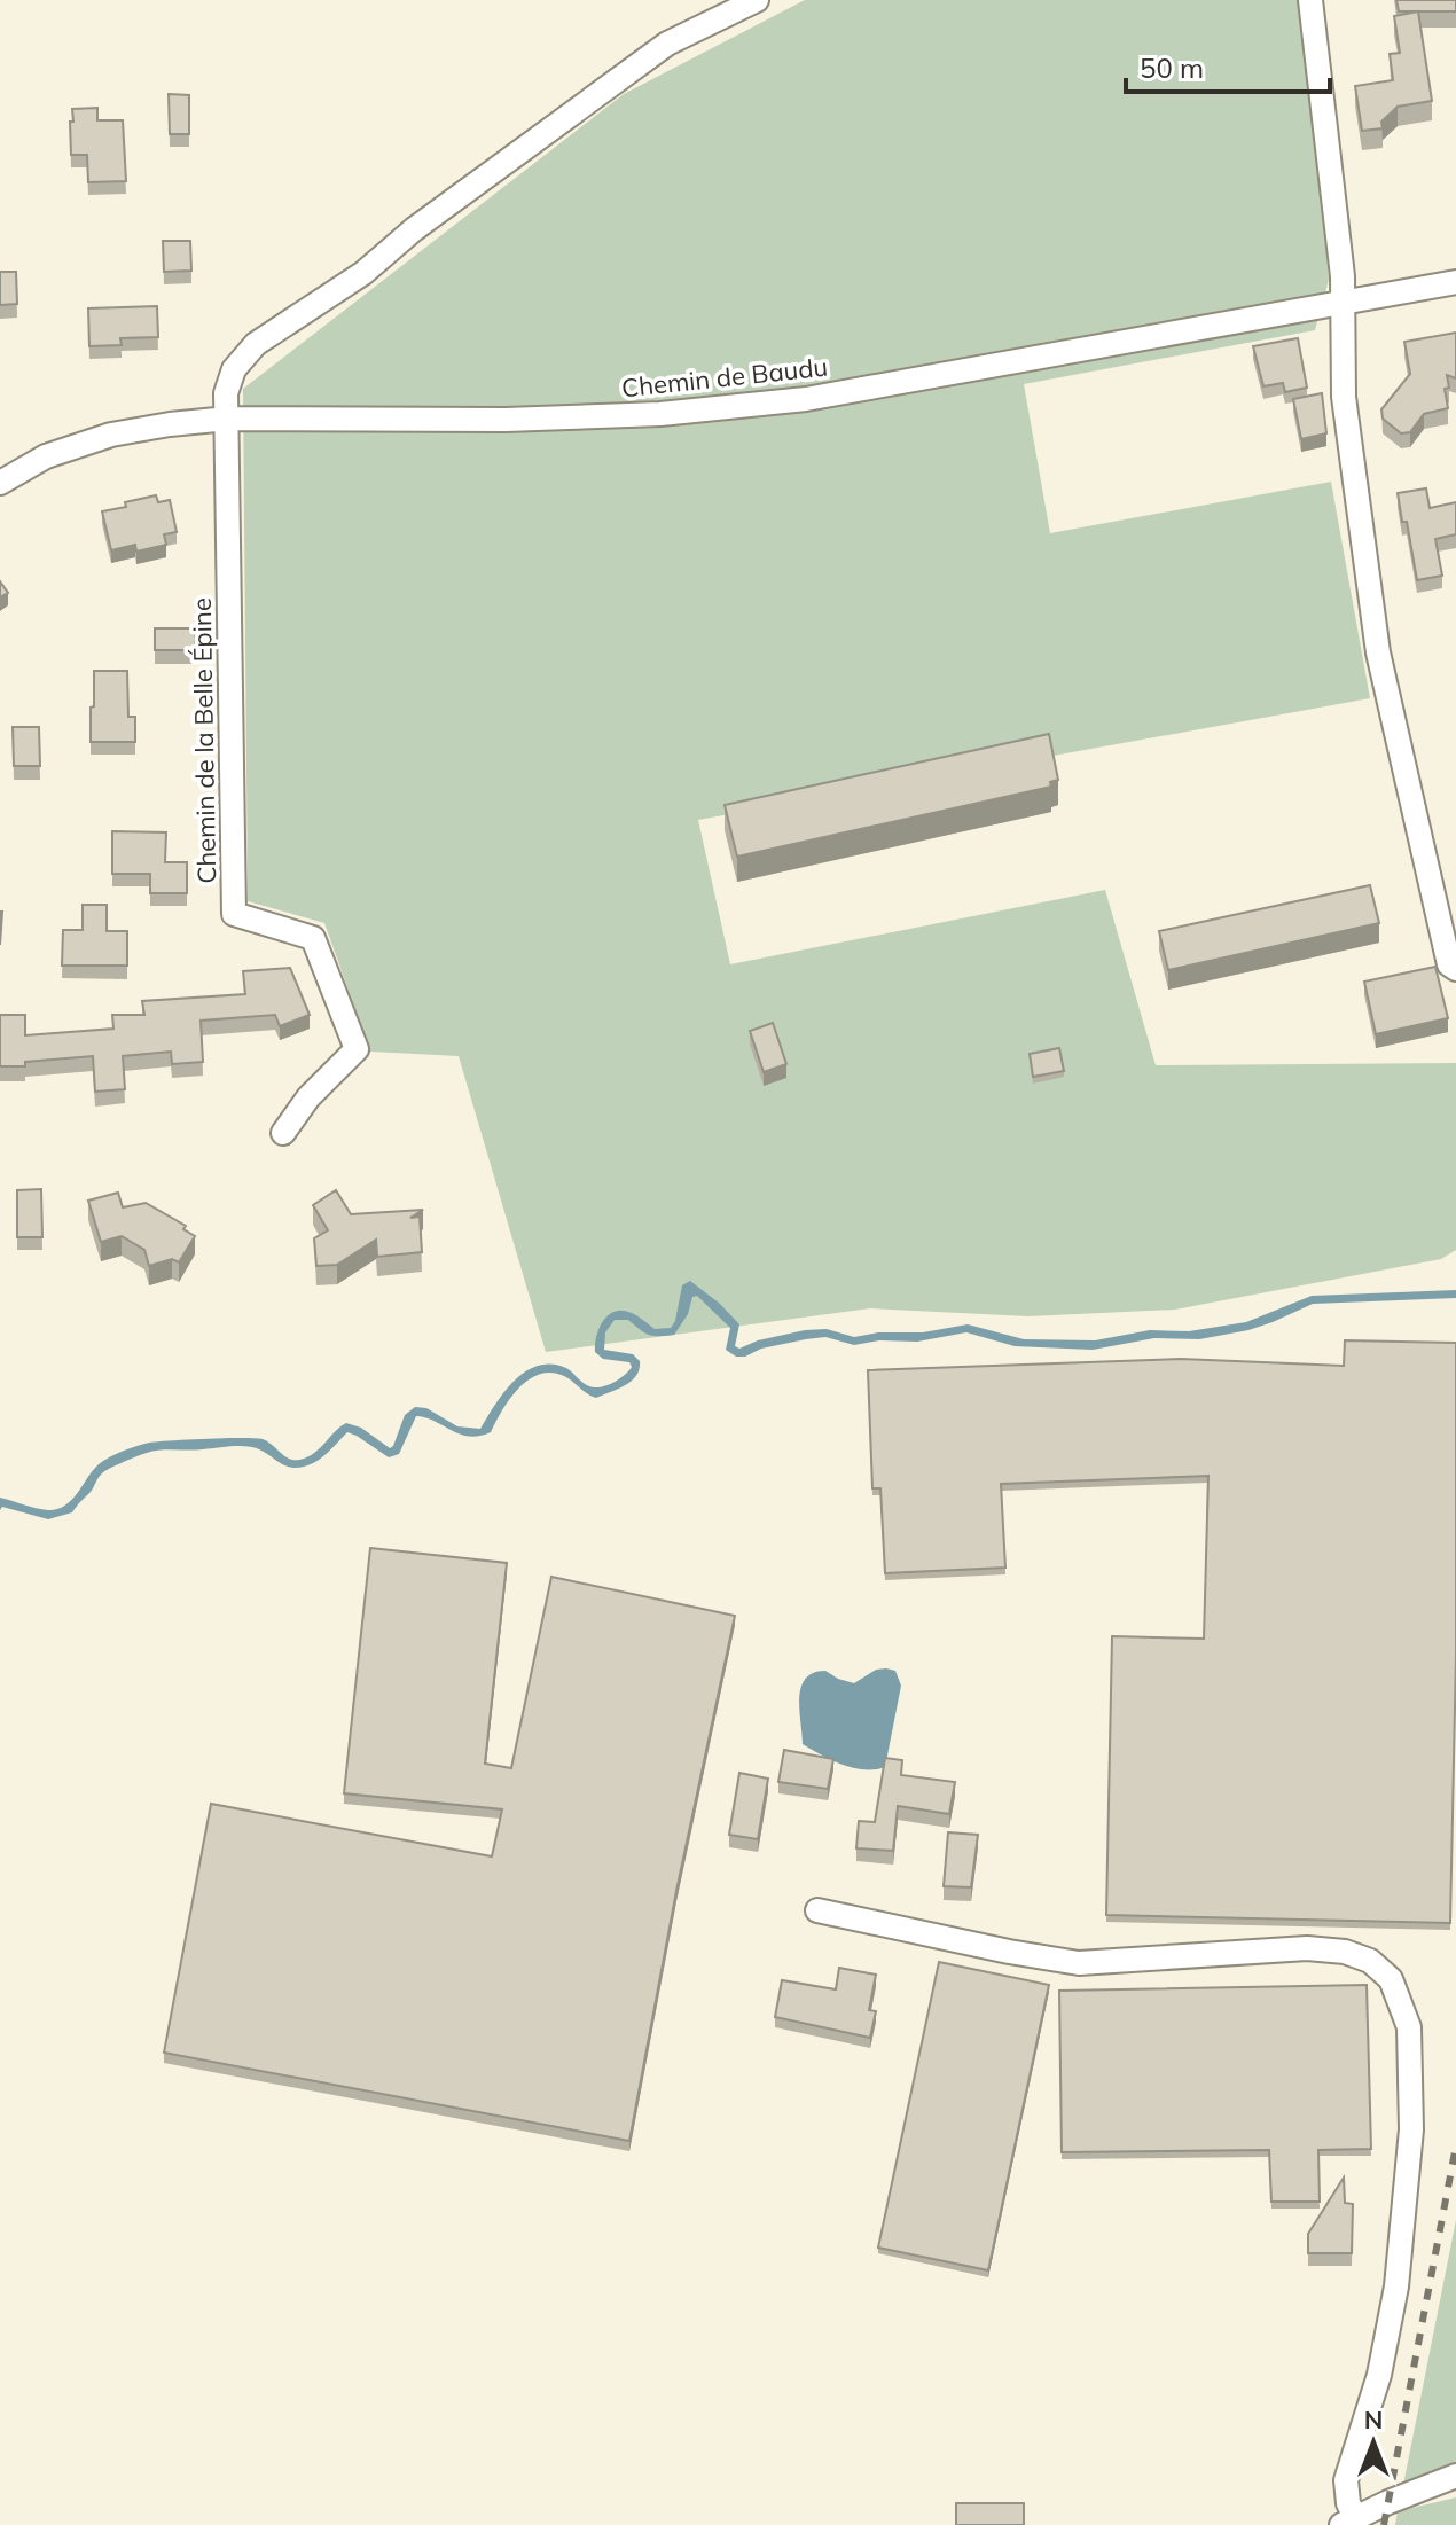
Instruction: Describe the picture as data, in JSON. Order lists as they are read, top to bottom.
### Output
{
  "streets": {
    "street": ["Chemin de Baudu", "Chemin de la Belle Épine"]
  },
  "crossings": [
    ["Chemin de Baudu", "Chemin de la Belle Épine"]
  ],
  "scale_bar": "50 m",
  "north": "top"
}
